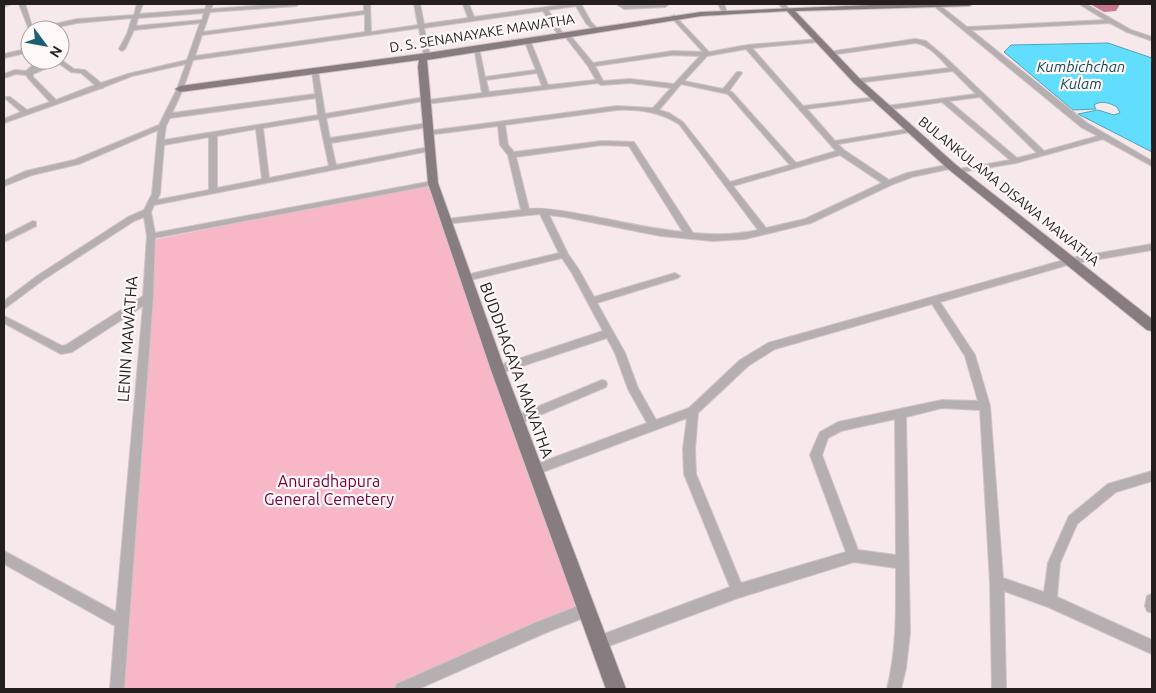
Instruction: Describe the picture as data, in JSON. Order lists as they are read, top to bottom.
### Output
{
  "streets": {
    "main road": ["D. S. SENANAYAKE MAWATHA", "BULANKULAMA DISAWA MAWATHA", "BUDDHAGAYA MAWATHA"],
    "street": ["LENIN MAWATHA"]
  },
  "crossings": [
    ["D. S. SENANAYAKE MAWATHA", "BULANKULAMA DISAWA MAWATHA"],
    ["D. S. SENANAYAKE MAWATHA", "LENIN MAWATHA"],
    ["D. S. SENANAYAKE MAWATHA", "BUDDHAGAYA MAWATHA"]
  ],
  "water": ["Kumbichchan Kulam"],
  "parks": ["Anuradhapura General Cemetery"],
  "north": "bottom right"
}
